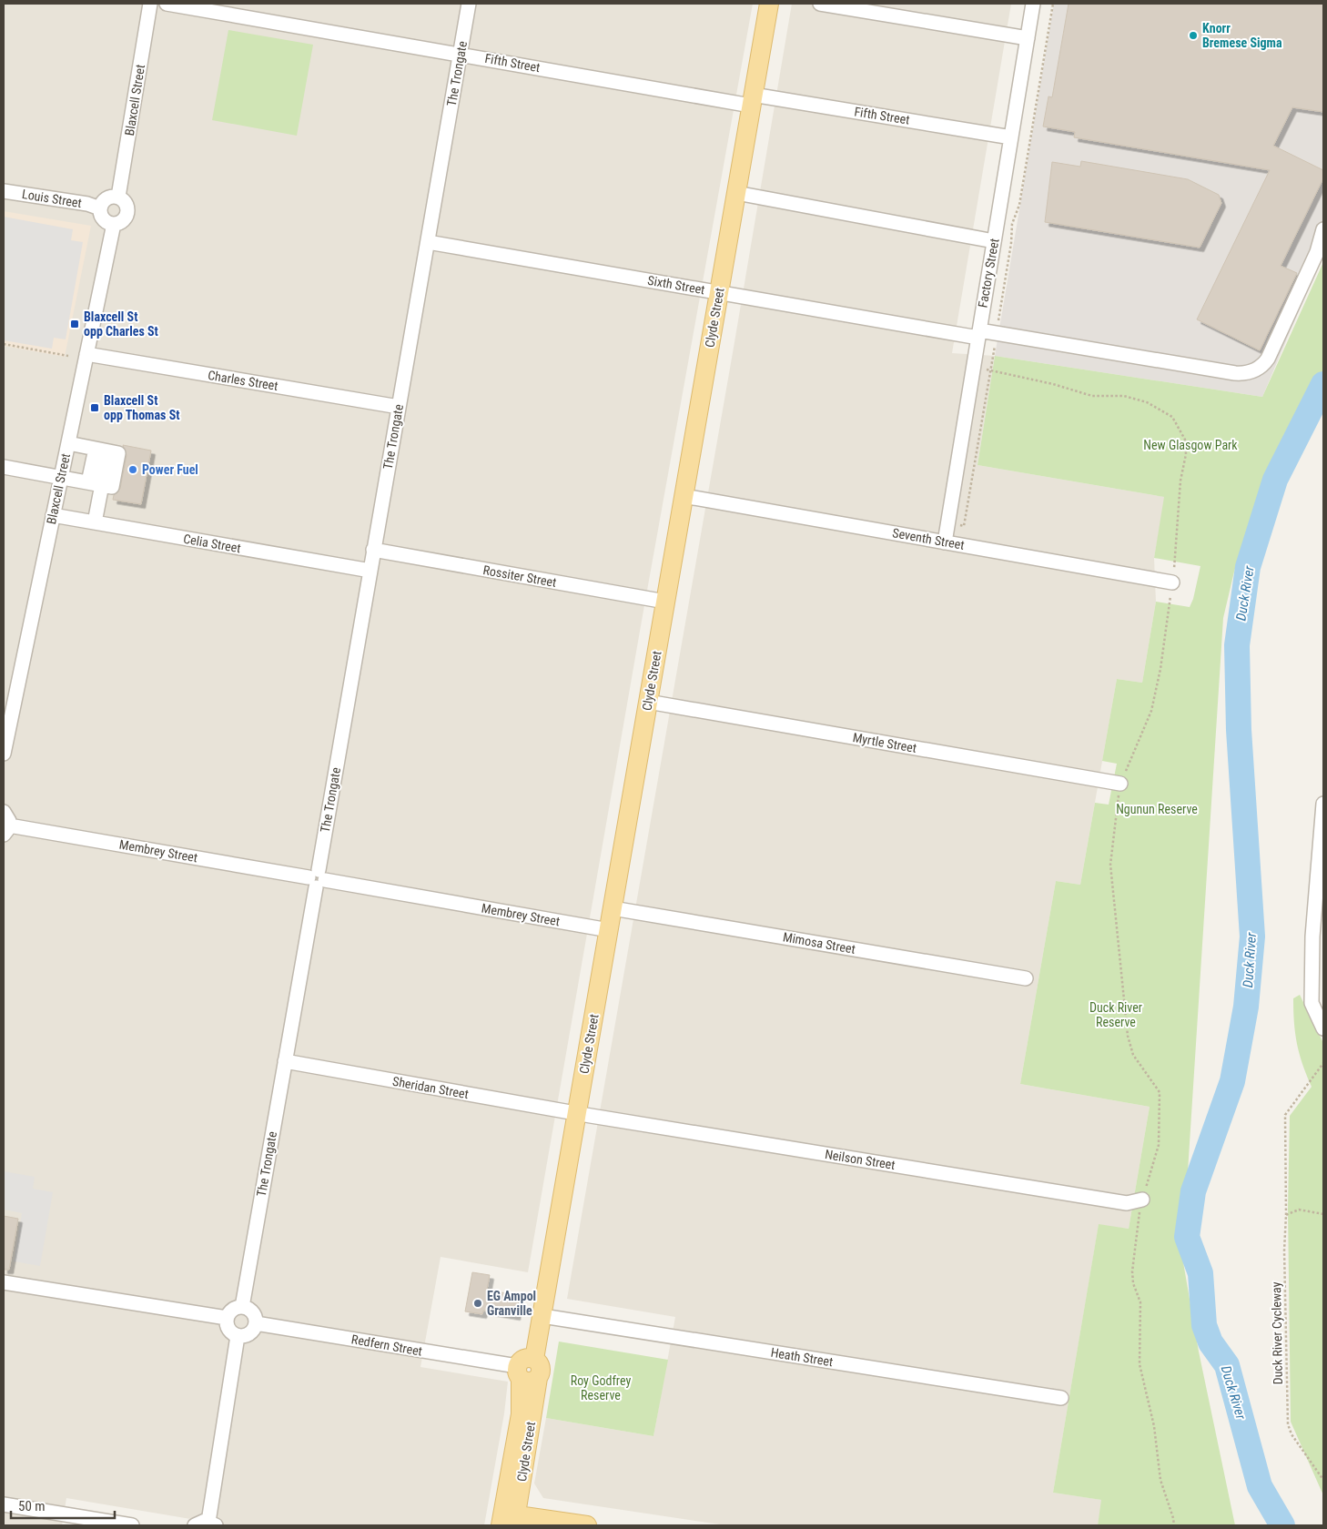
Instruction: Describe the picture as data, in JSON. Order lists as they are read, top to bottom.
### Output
{
  "streets": {
    "main road": ["Clyde Street"],
    "street": [
      "Fifth Street",
      "The Trongate",
      "Blaxcell Street",
      "Louis Street",
      "Factory Street",
      "Sixth Street",
      "Charles Street",
      "Seventh Street",
      "Celia Street",
      "Rossiter Street",
      "Myrtle Street",
      "Membrey Street",
      "Mimosa Street",
      "Sheridan Street",
      "Neilson Street",
      "Redfern Street",
      "Heath Street"
    ],
    "path": ["Duck River Cycleway"]
  },
  "crossings": [
    ["Fifth Street", "The Trongate"],
    ["Fifth Street", "Factory Street"],
    ["Fifth Street", "Clyde Street"],
    ["The Trongate", "Sixth Street"],
    ["The Trongate", "Charles Street"],
    ["The Trongate", "Celia Street"],
    ["The Trongate", "Rossiter Street"],
    ["The Trongate", "Membrey Street"],
    ["The Trongate", "Sheridan Street"],
    ["The Trongate", "Redfern Street"],
    ["Blaxcell Street", "Louis Street"],
    ["Blaxcell Street", "Charles Street"],
    ["Blaxcell Street", "Celia Street"],
    ["Factory Street", "Sixth Street"],
    ["Factory Street", "Seventh Street"],
    ["Sixth Street", "Clyde Street"],
    ["Clyde Street", "Seventh Street"],
    ["Clyde Street", "Rossiter Street"],
    ["Clyde Street", "Myrtle Street"],
    ["Clyde Street", "Membrey Street"],
    ["Clyde Street", "Mimosa Street"],
    ["Clyde Street", "Sheridan Street"],
    ["Clyde Street", "Neilson Street"],
    ["Clyde Street", "Redfern Street"],
    ["Clyde Street", "Heath Street"],
    ["Sheridan Street", "Neilson Street"]
  ],
  "water": ["Duck River"],
  "parks": [
    "New Glasgow Park",
    "Ngunun Reserve",
    "Duck River Reserve",
    "Roy Godfrey Reserve"
  ],
  "places": {
    "other": ["Knorr Bremese Sigma", "Power Fuel", "EG Ampol Granville"],
    "transit": ["Blaxcell St opp Charles St", "Blaxcell St opp Thomas St"]
  },
  "scale_bar": "50 m"
}
